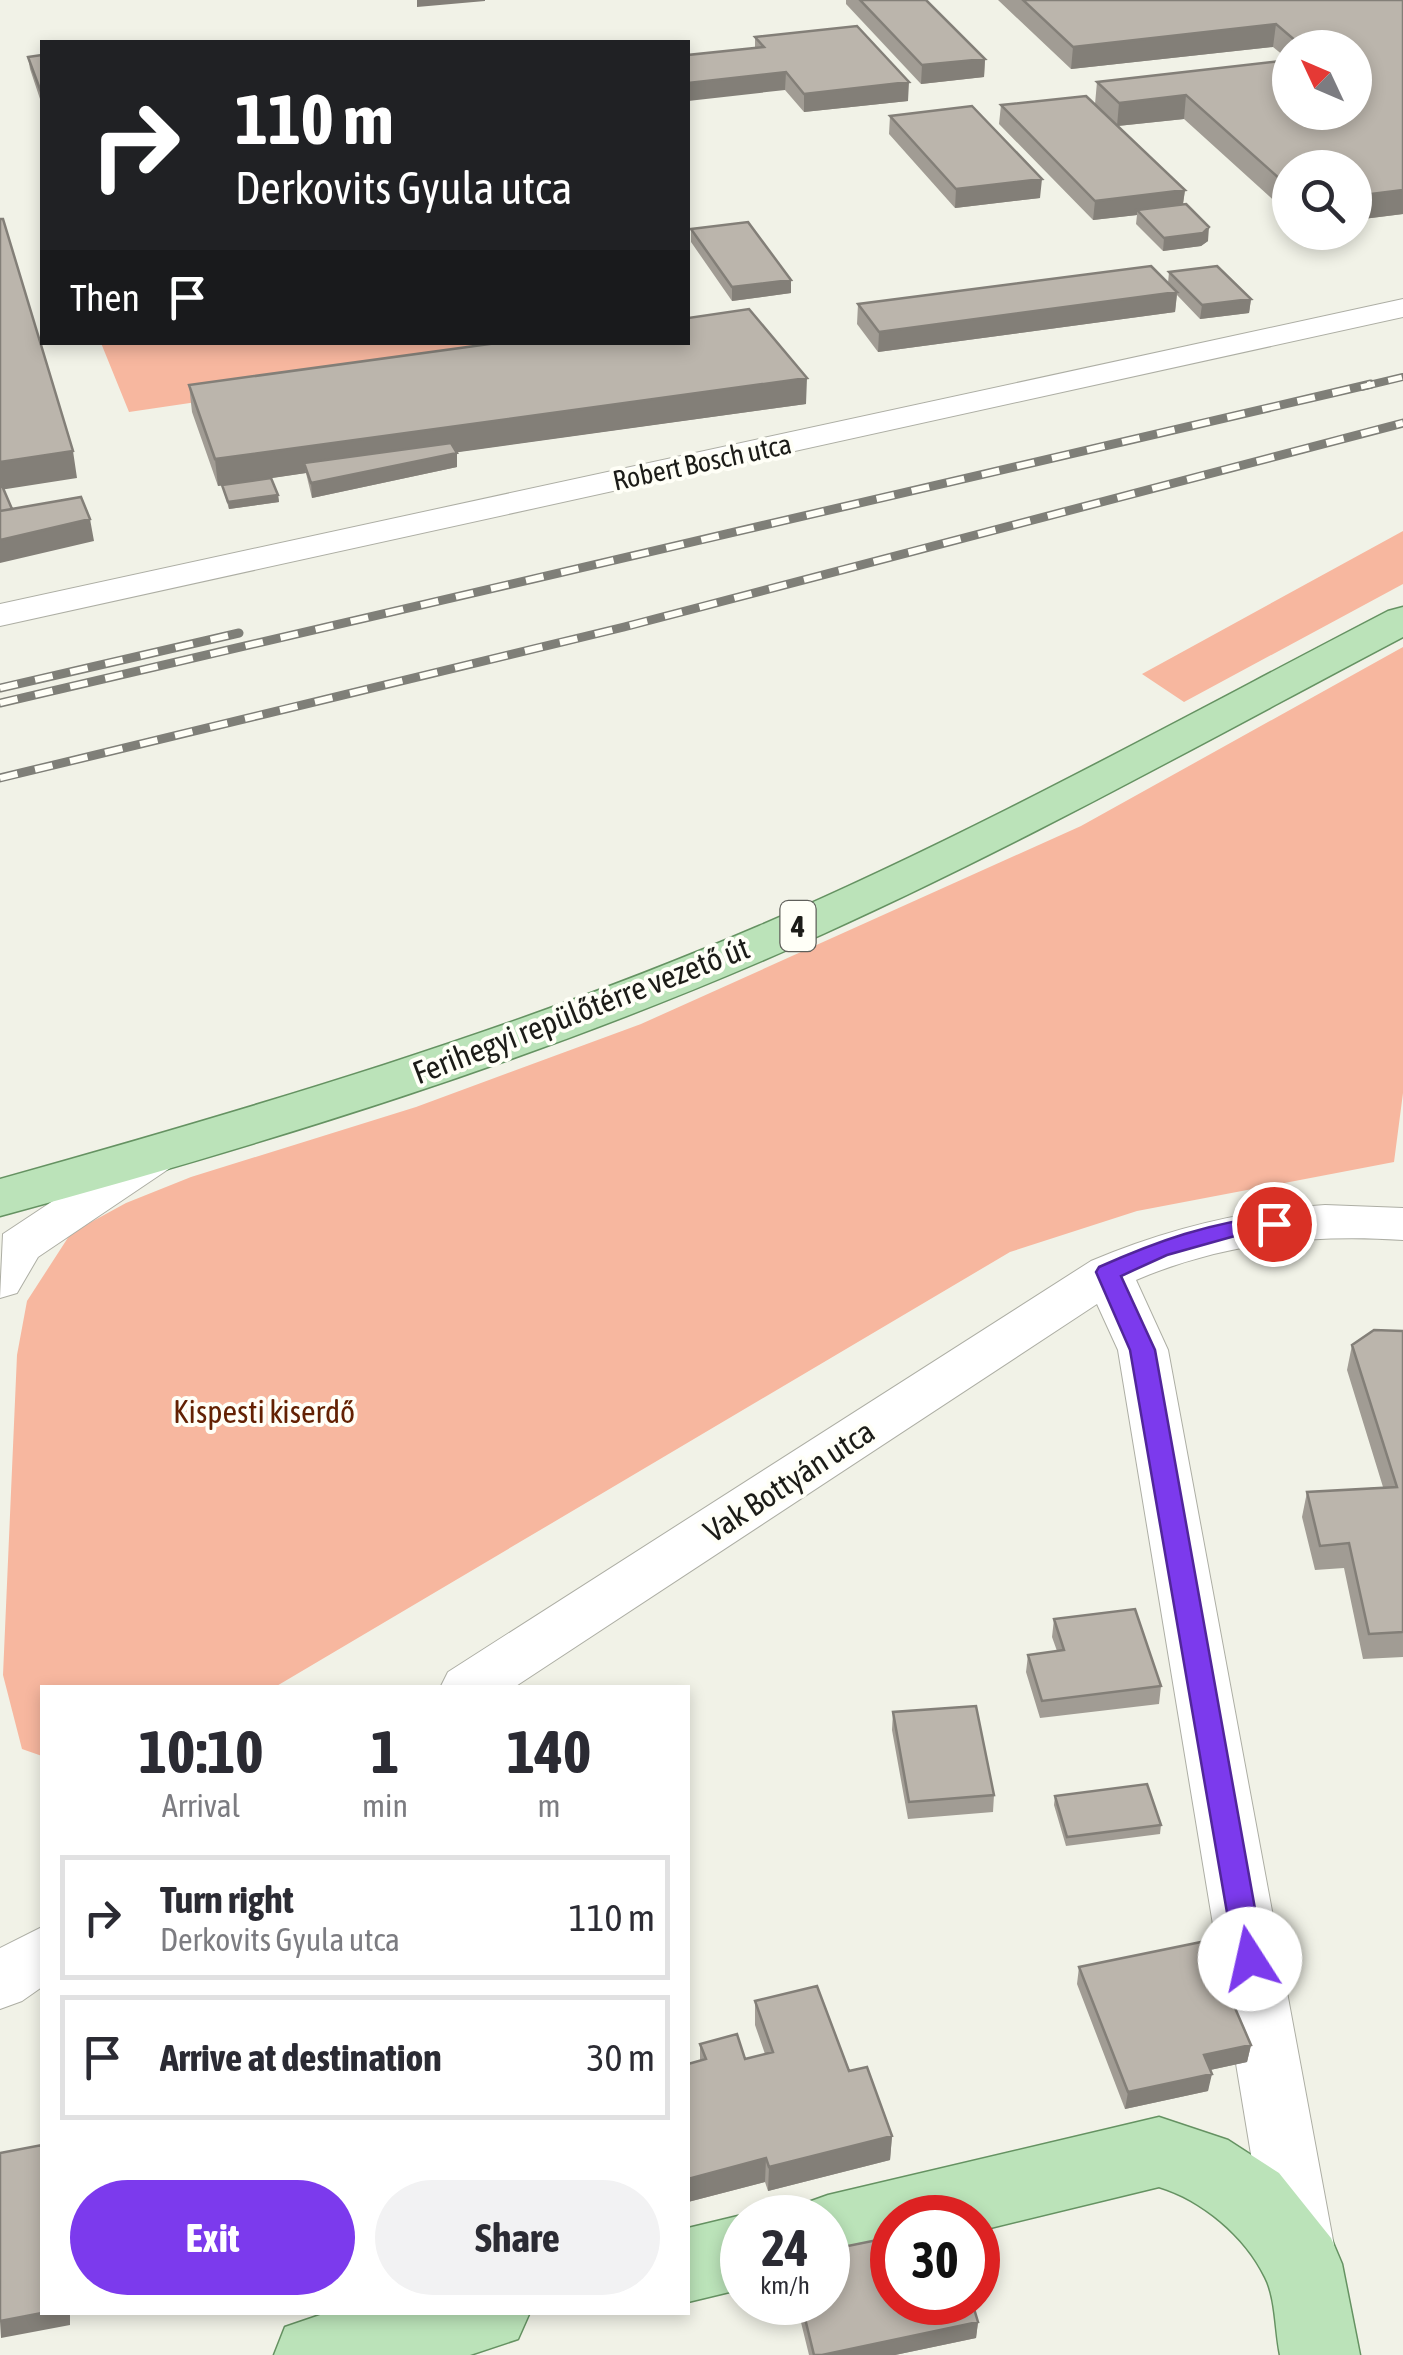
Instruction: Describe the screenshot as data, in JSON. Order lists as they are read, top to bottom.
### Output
{
  "streets": {
    "main road": ["4", "Ferihegyi repülőtérre vezető út"],
    "street": ["Robert Bosch utca", "Vak Bottyán utca"]
  },
  "parks": ["Kispesti kiserdő"],
  "north": "top left",
  "page": {
    "turn": ["110 m", "Derkovits Gyula utca"],
    "then": "Then",
    "eta": [
      "10:10",
      "Arrival",
      "1",
      "min",
      "140",
      "m"
    ],
    "list": [
      {
        "name": "Turn right",
        "note": "Derkovits Gyula utca",
        "value": "110 m"
      },
      {
        "name": "Arrive at destination",
        "value": "30 m"
      }
    ],
    "buttons": ["Exit", "Share"],
    "speed": "24 km/h",
    "limit": "30"
  }
}
